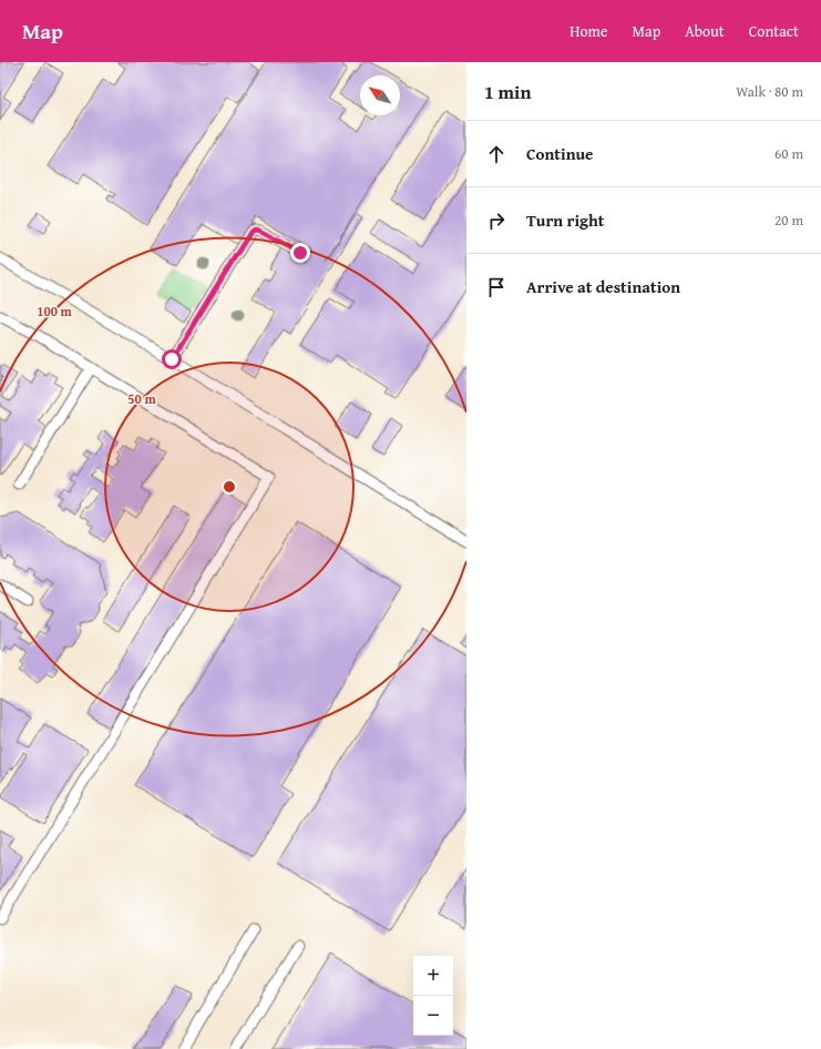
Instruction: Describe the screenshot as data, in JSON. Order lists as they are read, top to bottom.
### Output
{
  "north": "top left",
  "page": {
    "header": "Map",
    "nav": [
      "Home",
      "Map",
      "About",
      "Contact"
    ],
    "heading": ["1 min", "Walk · 80 m"],
    "list": [
      ["Continue", "60 m"],
      ["Turn right", "20 m"],
      "Arrive at destination"
    ],
    "map_buttons": ["+", "−"]
  },
  "rings": ["100 m", "50 m"]
}
